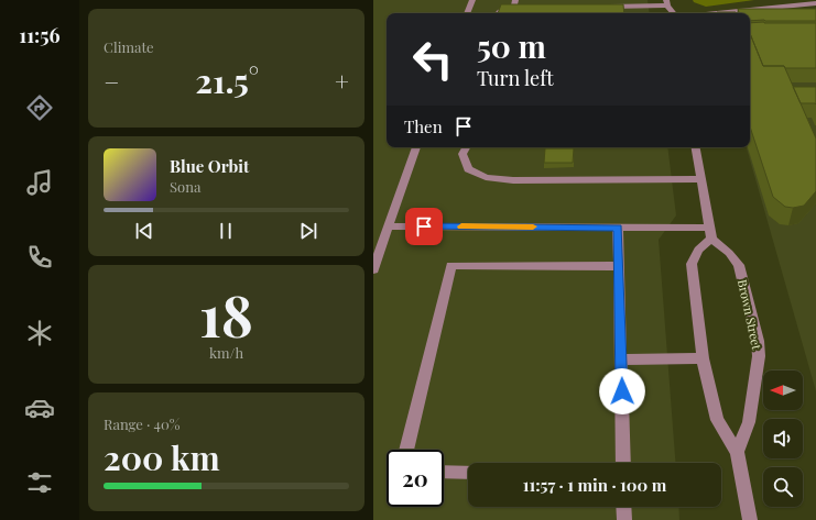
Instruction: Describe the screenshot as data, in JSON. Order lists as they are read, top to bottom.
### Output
{
  "streets": {
    "street": ["Brown Street"]
  },
  "north": "left",
  "page": {
    "tabs": "11:56",
    "tile": [
      "Climate",
      ["18", "km/h"],
      ["Range · 40%", "200 km"]
    ],
    "turn": ["50 m", "Turn left"],
    "heat": ["−", "21.5°", "+"],
    "then": "Then",
    "song": ["Blue Orbit", "Sona"],
    "limit": "20",
    "trip": "11:57 · 1 min · 100 m"
  }
}
